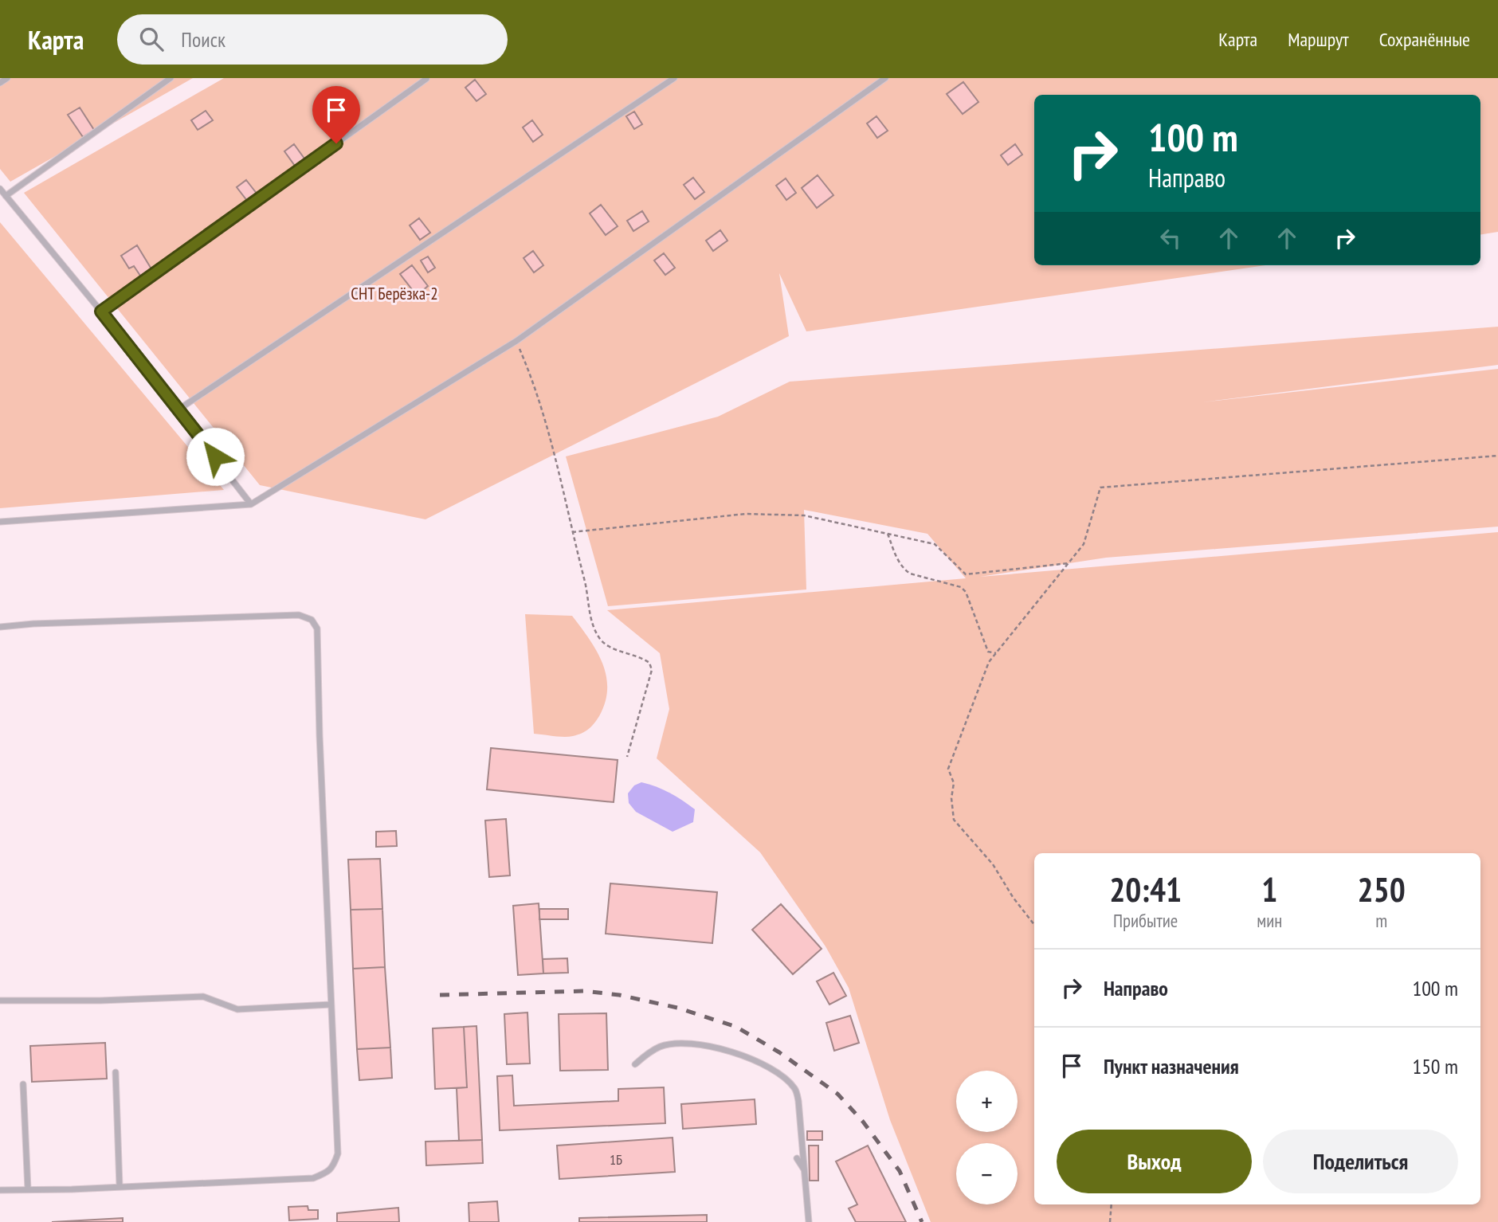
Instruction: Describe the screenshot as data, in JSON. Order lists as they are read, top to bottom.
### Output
{
  "parks": ["СНТ Берёзка-2"],
  "house_numbers": ["1Б"],
  "page": {
    "header": "Карта",
    "search": "Поиск",
    "nav": ["Карта", "Маршрут", "Сохранённые"],
    "turn": ["100 m", "Направо"],
    "eta": [
      "20:41",
      "Прибытие",
      "1",
      "мин",
      "250",
      "m"
    ],
    "list": [
      {
        "name": "Направо",
        "value": "100 m"
      },
      {
        "name": "Пункт назначения",
        "value": "150 m"
      }
    ],
    "map_buttons": ["+", "−"],
    "buttons": ["Выход", "Поделиться"]
  }
}
